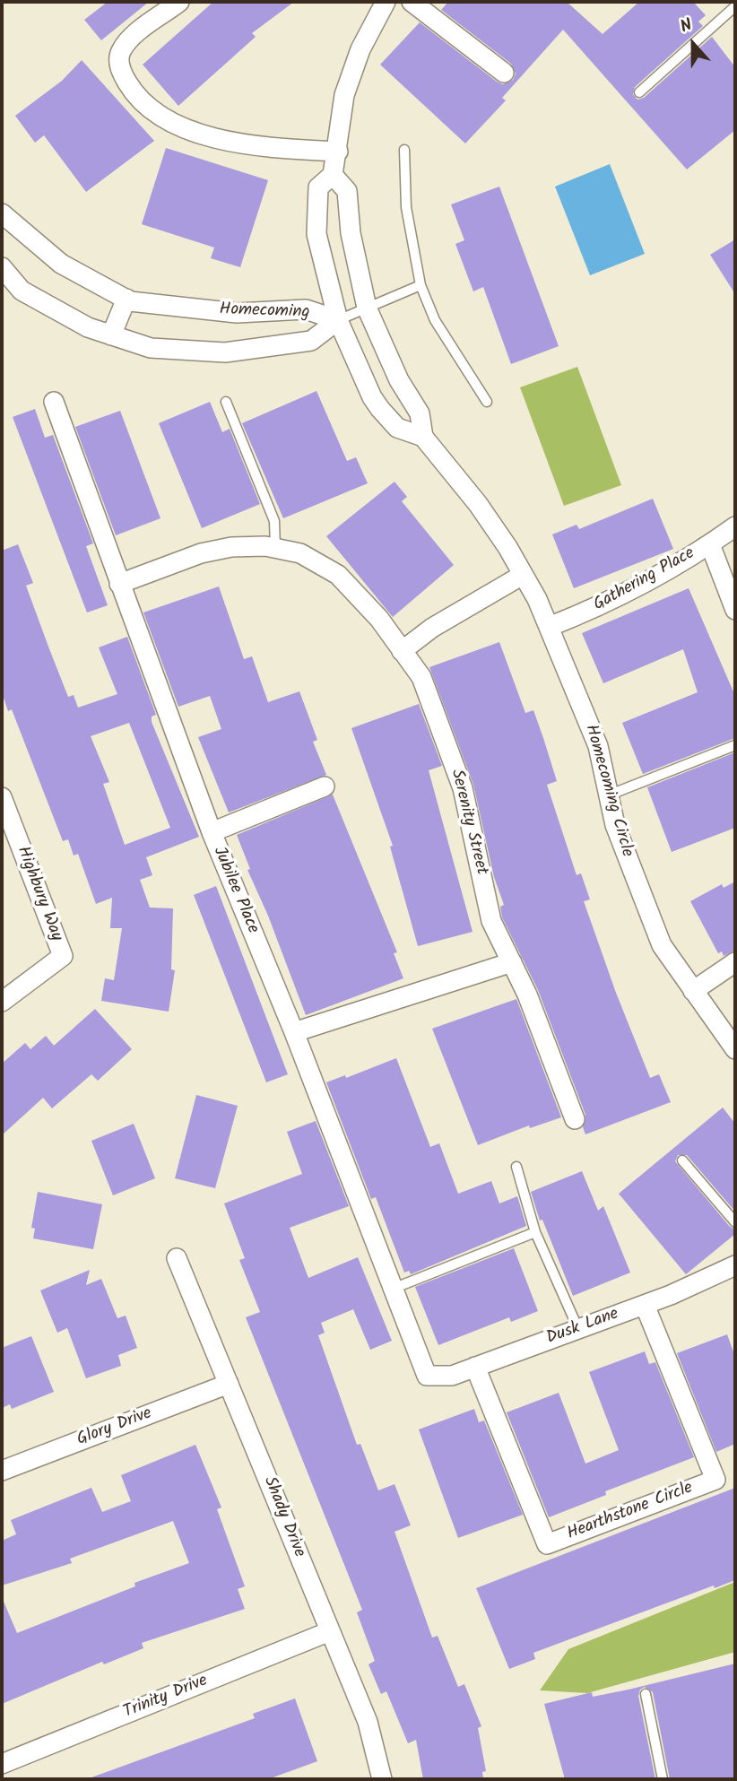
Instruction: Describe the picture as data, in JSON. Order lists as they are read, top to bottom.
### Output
{
  "streets": {
    "street": [
      "Homecoming",
      "Gathering Place",
      "Homecoming Circle",
      "Serenity Street",
      "Jubilee Place",
      "Highbury Way",
      "Dusk Lane",
      "Glory Drive",
      "Hearthstone Circle",
      "Shady Drive",
      "Trinity Drive"
    ]
  },
  "crossings": [
    ["Homecoming", "Homecoming Circle"],
    ["Gathering Place", "Homecoming Circle"],
    ["Serenity Street", "Jubilee Place"],
    ["Jubilee Place", "Dusk Lane"],
    ["Dusk Lane", "Hearthstone Circle"],
    ["Glory Drive", "Shady Drive"],
    ["Shady Drive", "Trinity Drive"]
  ],
  "north": "top"
}
